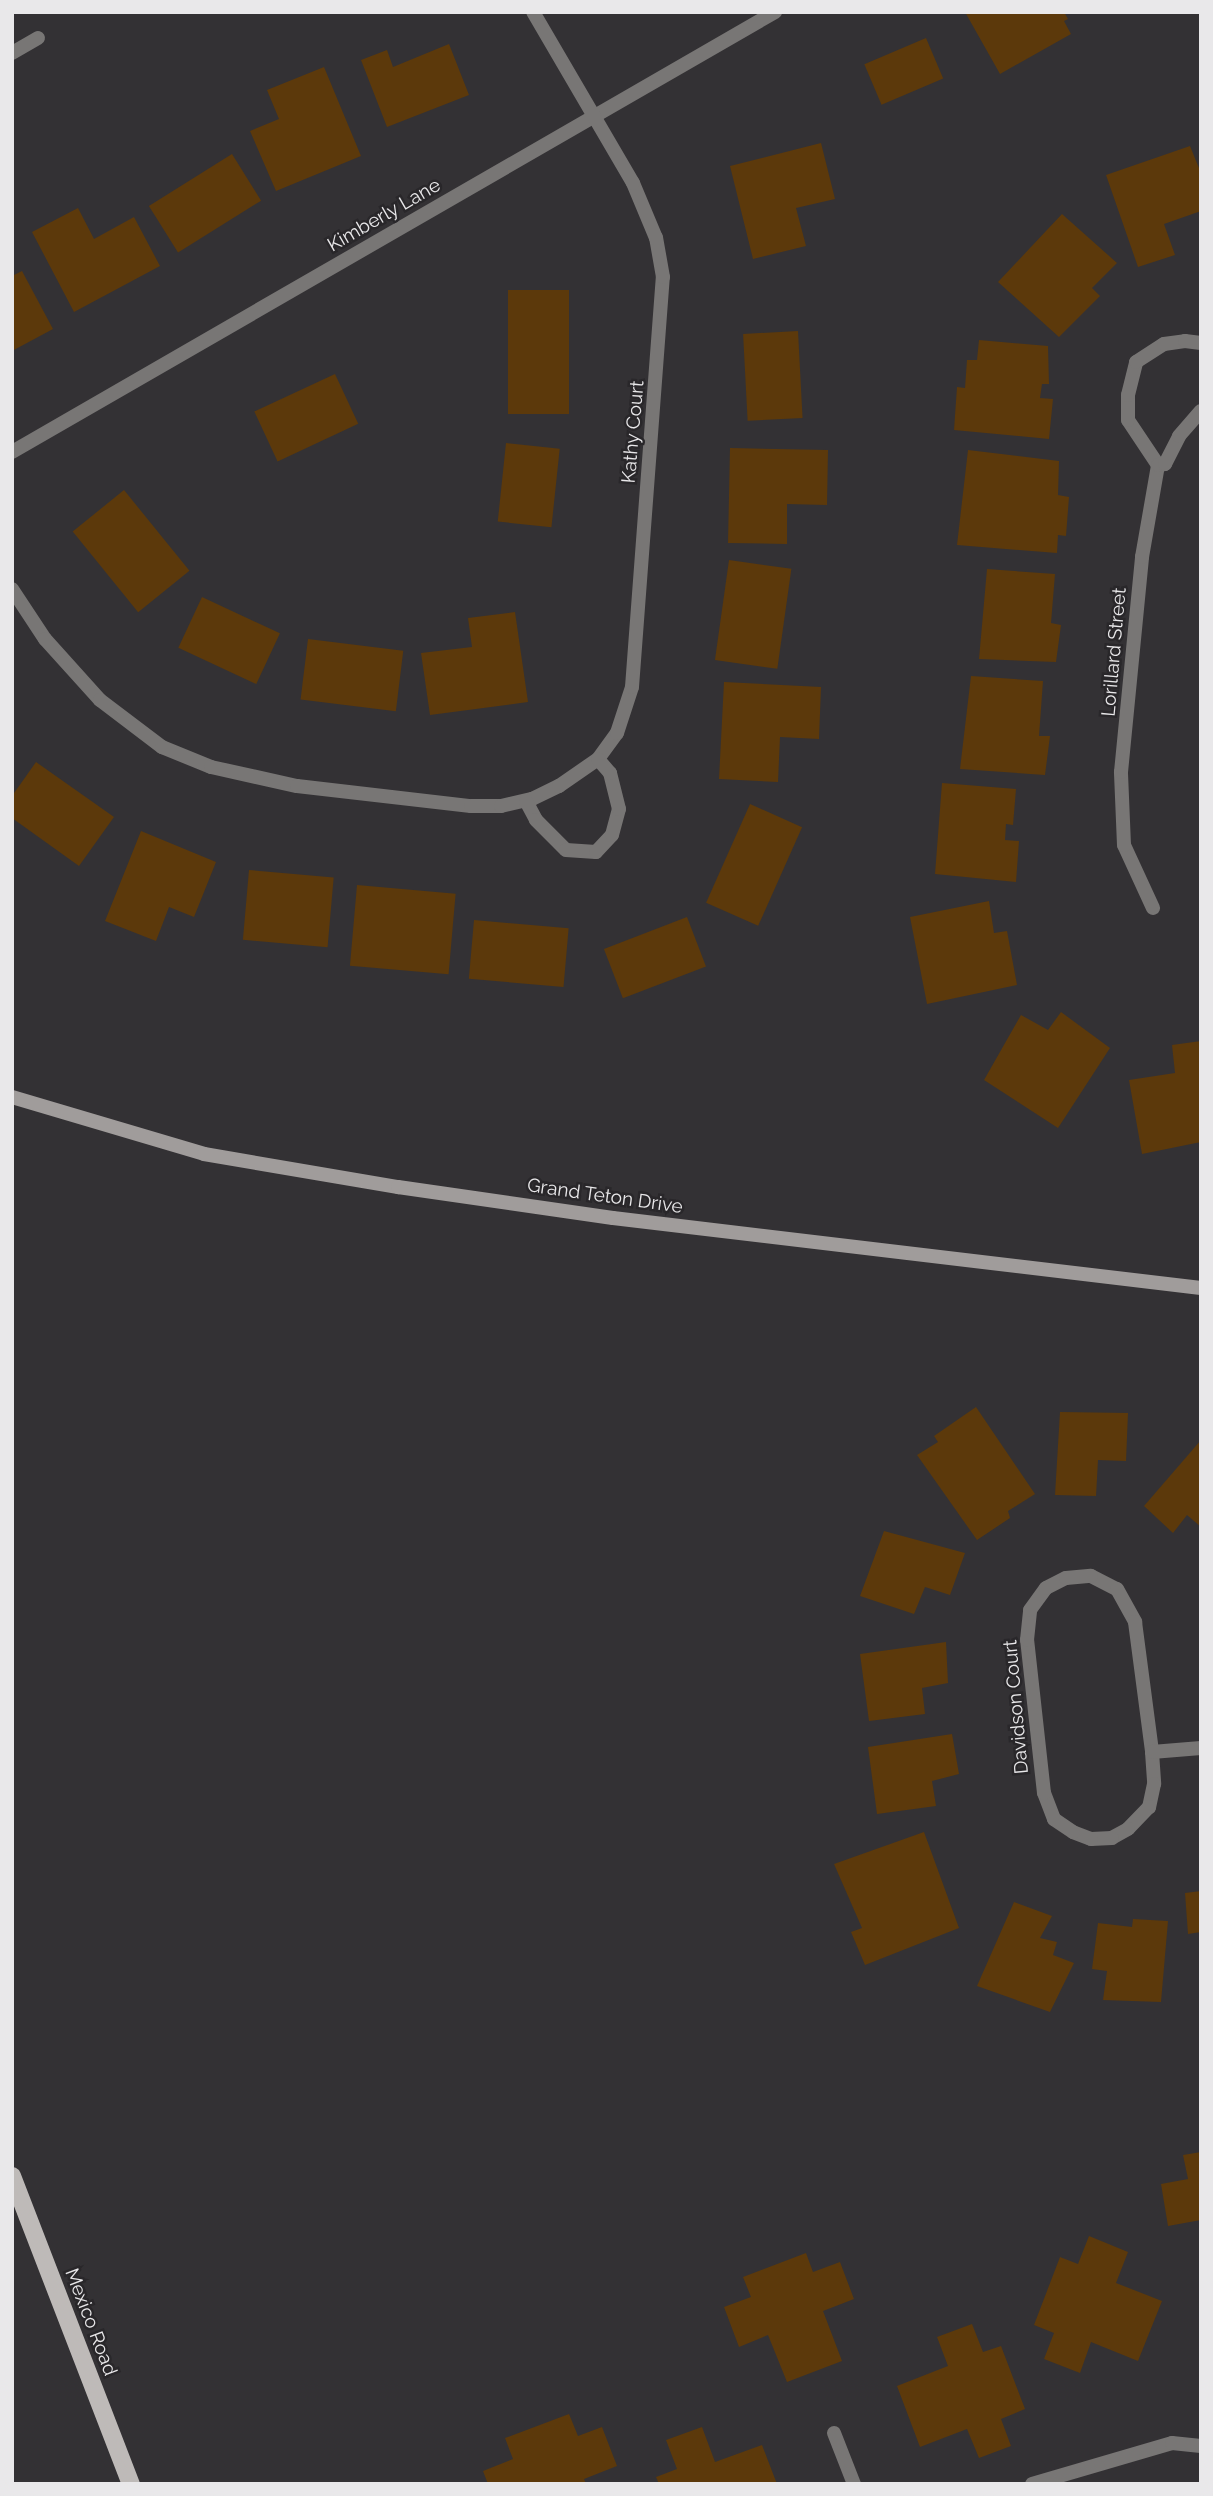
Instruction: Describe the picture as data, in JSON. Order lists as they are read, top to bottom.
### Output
{
  "streets": {
    "main road": ["Mexico Road"],
    "street": [
      "Kimberly Lane",
      "Kathy Court",
      "Lorillard Street",
      "Grand Teton Drive",
      "Davidson Court"
    ]
  },
  "crossings": [
    ["Kimberly Lane", "Kathy Court"]
  ]
}
